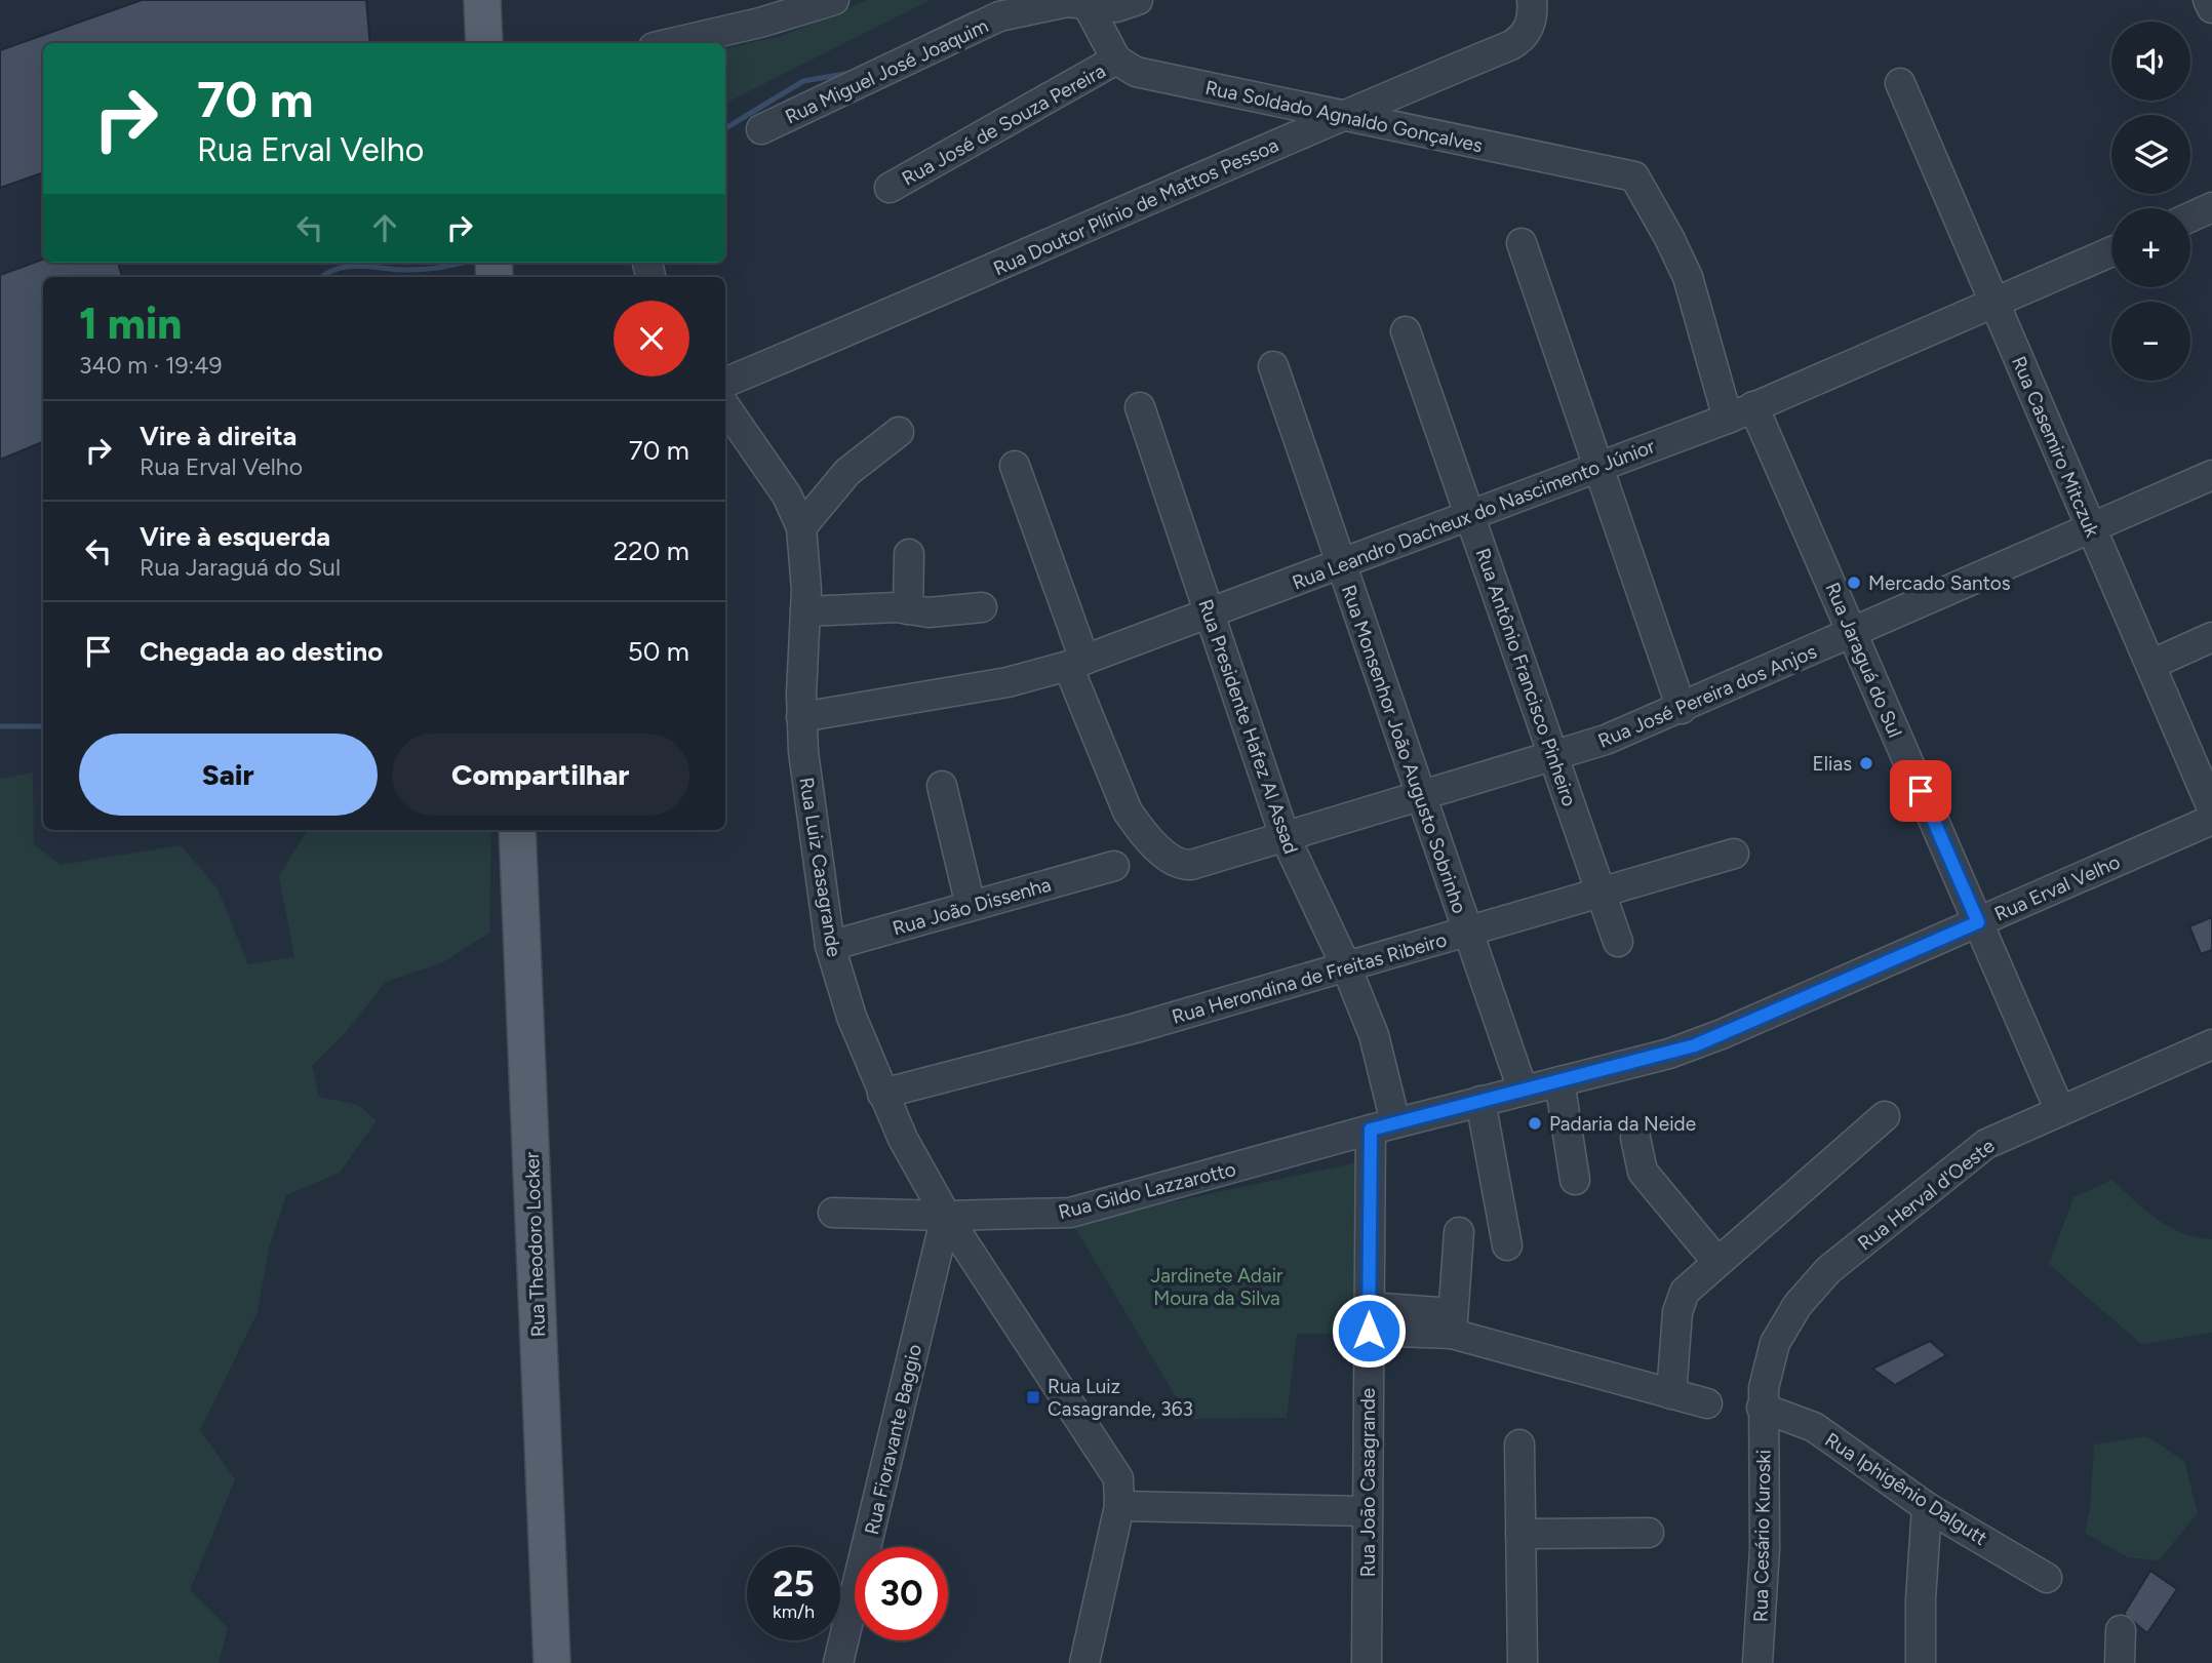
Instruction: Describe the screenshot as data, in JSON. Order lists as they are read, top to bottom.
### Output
{
  "streets": {
    "main road": ["Rua Theodoro Locker"],
    "street": [
      "Rua Miguel José Joaquim",
      "Rua Soldado Agnaldo Gonçalves",
      "Rua José de Souza Pereira",
      "Rua Doutor Plínio de Mattos Pessoa",
      "Rua Casemiro Mitczuk",
      "Rua Leandro Dacheux do Nascimento Júnior",
      "Rua Jaraguá do Sul",
      "Rua Antônio Francisco Pinheiro",
      "Rua José Pereira dos Anjos",
      "Rua Presidente Hafez Al Assad",
      "Rua Monsenhor João Augusto Sobrinho",
      "Rua Luiz Casagrande",
      "Rua Erval Velho",
      "Rua João Dissenha",
      "Rua Herondina de Freitas Ribeiro",
      "Rua Gildo Lazzarotto",
      "Rua Herval d'Oeste",
      "Rua Fioravante Baggio",
      "Rua João Casagrande",
      "Rua Iphigênio Dalgutt",
      "Rua Cesário Kuroski"
    ]
  },
  "crossings": [
    ["Rua Soldado Agnaldo Gonçalves", "Rua José de Souza Pereira"],
    ["Rua Soldado Agnaldo Gonçalves", "Rua Doutor Plínio de Mattos Pessoa"],
    ["Rua Soldado Agnaldo Gonçalves", "Rua Jaraguá do Sul"],
    ["Rua Casemiro Mitczuk", "Rua Leandro Dacheux do Nascimento Júnior"],
    ["Rua Casemiro Mitczuk", "Rua José Pereira dos Anjos"],
    ["Rua Leandro Dacheux do Nascimento Júnior", "Rua Jaraguá do Sul"],
    ["Rua Leandro Dacheux do Nascimento Júnior", "Rua Antônio Francisco Pinheiro"],
    ["Rua Leandro Dacheux do Nascimento Júnior", "Rua José Pereira dos Anjos"],
    ["Rua Leandro Dacheux do Nascimento Júnior", "Rua Presidente Hafez Al Assad"],
    ["Rua Leandro Dacheux do Nascimento Júnior", "Rua Monsenhor João Augusto Sobrinho"],
    ["Rua Leandro Dacheux do Nascimento Júnior", "Rua Luiz Casagrande"],
    ["Rua Jaraguá do Sul", "Rua José Pereira dos Anjos"],
    ["Rua Jaraguá do Sul", "Rua Erval Velho"],
    ["Rua Jaraguá do Sul", "Rua Herval d'Oeste"],
    ["Rua Antônio Francisco Pinheiro", "Rua José Pereira dos Anjos"],
    ["Rua Antônio Francisco Pinheiro", "Rua Herondina de Freitas Ribeiro"],
    ["Rua José Pereira dos Anjos", "Rua Presidente Hafez Al Assad"],
    ["Rua José Pereira dos Anjos", "Rua Monsenhor João Augusto Sobrinho"],
    ["Rua Presidente Hafez Al Assad", "Rua Erval Velho"],
    ["Rua Presidente Hafez Al Assad", "Rua Herondina de Freitas Ribeiro"],
    ["Rua Presidente Hafez Al Assad", "Rua Gildo Lazzarotto"],
    ["Rua Presidente Hafez Al Assad", "Rua João Casagrande"],
    ["Rua Monsenhor João Augusto Sobrinho", "Rua Erval Velho"],
    ["Rua Monsenhor João Augusto Sobrinho", "Rua Herondina de Freitas Ribeiro"],
    ["Rua Luiz Casagrande", "Rua João Dissenha"],
    ["Rua Luiz Casagrande", "Rua Herondina de Freitas Ribeiro"],
    ["Rua Luiz Casagrande", "Rua Gildo Lazzarotto"],
    ["Rua Luiz Casagrande", "Rua Fioravante Baggio"],
    ["Rua Erval Velho", "Rua Gildo Lazzarotto"],
    ["Rua Erval Velho", "Rua João Casagrande"],
    ["Rua Gildo Lazzarotto", "Rua Fioravante Baggio"],
    ["Rua Gildo Lazzarotto", "Rua João Casagrande"],
    ["Rua Herval d'Oeste", "Rua Iphigênio Dalgutt"],
    ["Rua Herval d'Oeste", "Rua Cesário Kuroski"],
    ["Rua Iphigênio Dalgutt", "Rua Cesário Kuroski"]
  ],
  "parks": ["Jardinete Adair Moura da Silva"],
  "places": {
    "other": ["Mercado Santos", "Elias", "Padaria da Neide"],
    "transit": ["Rua Luiz Casagrande, 363"]
  },
  "page": {
    "map_buttons": ["+", "−"],
    "turn": ["70 m", "Rua Erval Velho"],
    "heading": ["1 min", "340 m · 19:49"],
    "list": [
      {
        "name": "Vire à direita",
        "note": "Rua Erval Velho",
        "value": "70 m"
      },
      {
        "name": "Vire à esquerda",
        "note": "Rua Jaraguá do Sul",
        "value": "220 m"
      },
      {
        "name": "Chegada ao destino",
        "value": "50 m"
      }
    ],
    "buttons": ["Sair", "Compartilhar"],
    "speed": "25 km/h",
    "limit": "30"
  }
}
